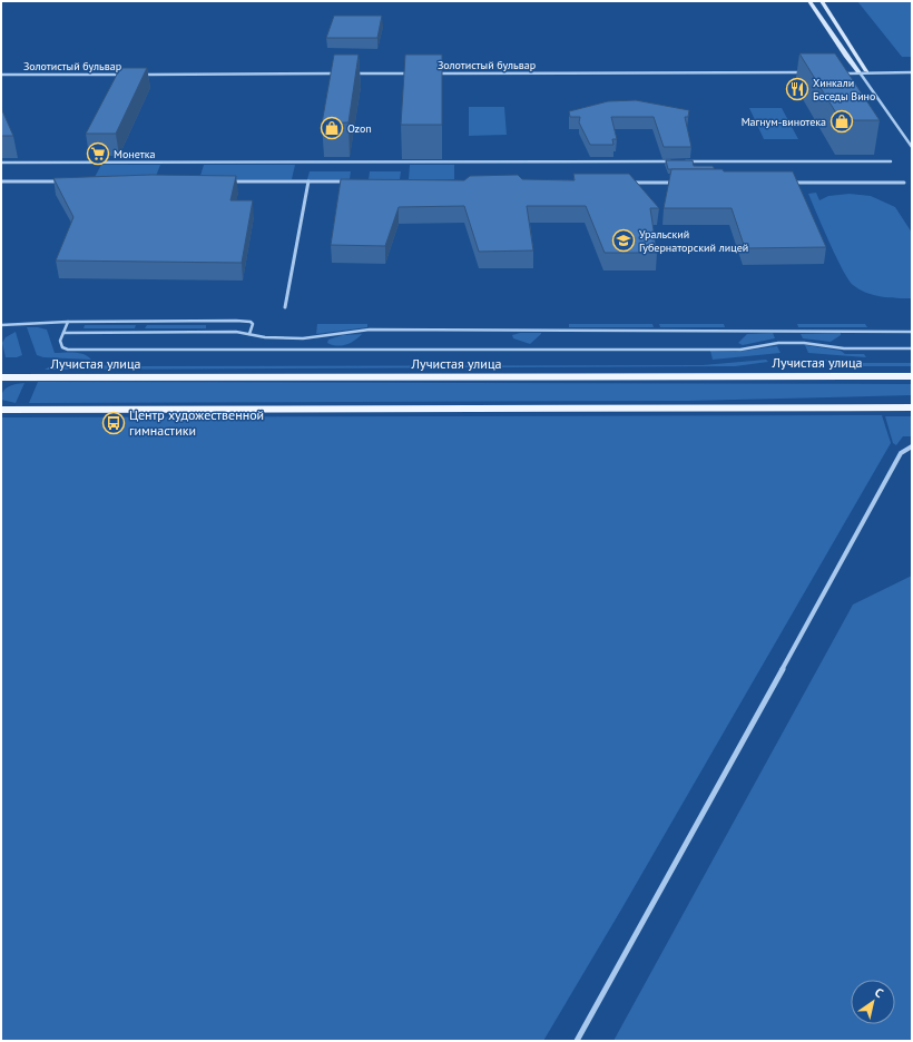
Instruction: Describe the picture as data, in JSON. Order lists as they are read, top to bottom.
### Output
{
  "streets": {
    "main road": ["Лучистая улица"],
    "street": ["Золотистый бульвар"]
  },
  "places": {
    "restaurant": ["Хинкали Беседы Вино"],
    "shop": ["Магнум-винотека", "Ozon"],
    "supermarket": ["Монетка"],
    "school or university": ["Уральский Губернаторский лицей"],
    "bus stop": ["Центр художественной гимнастики"]
  },
  "north": "top right"
}
